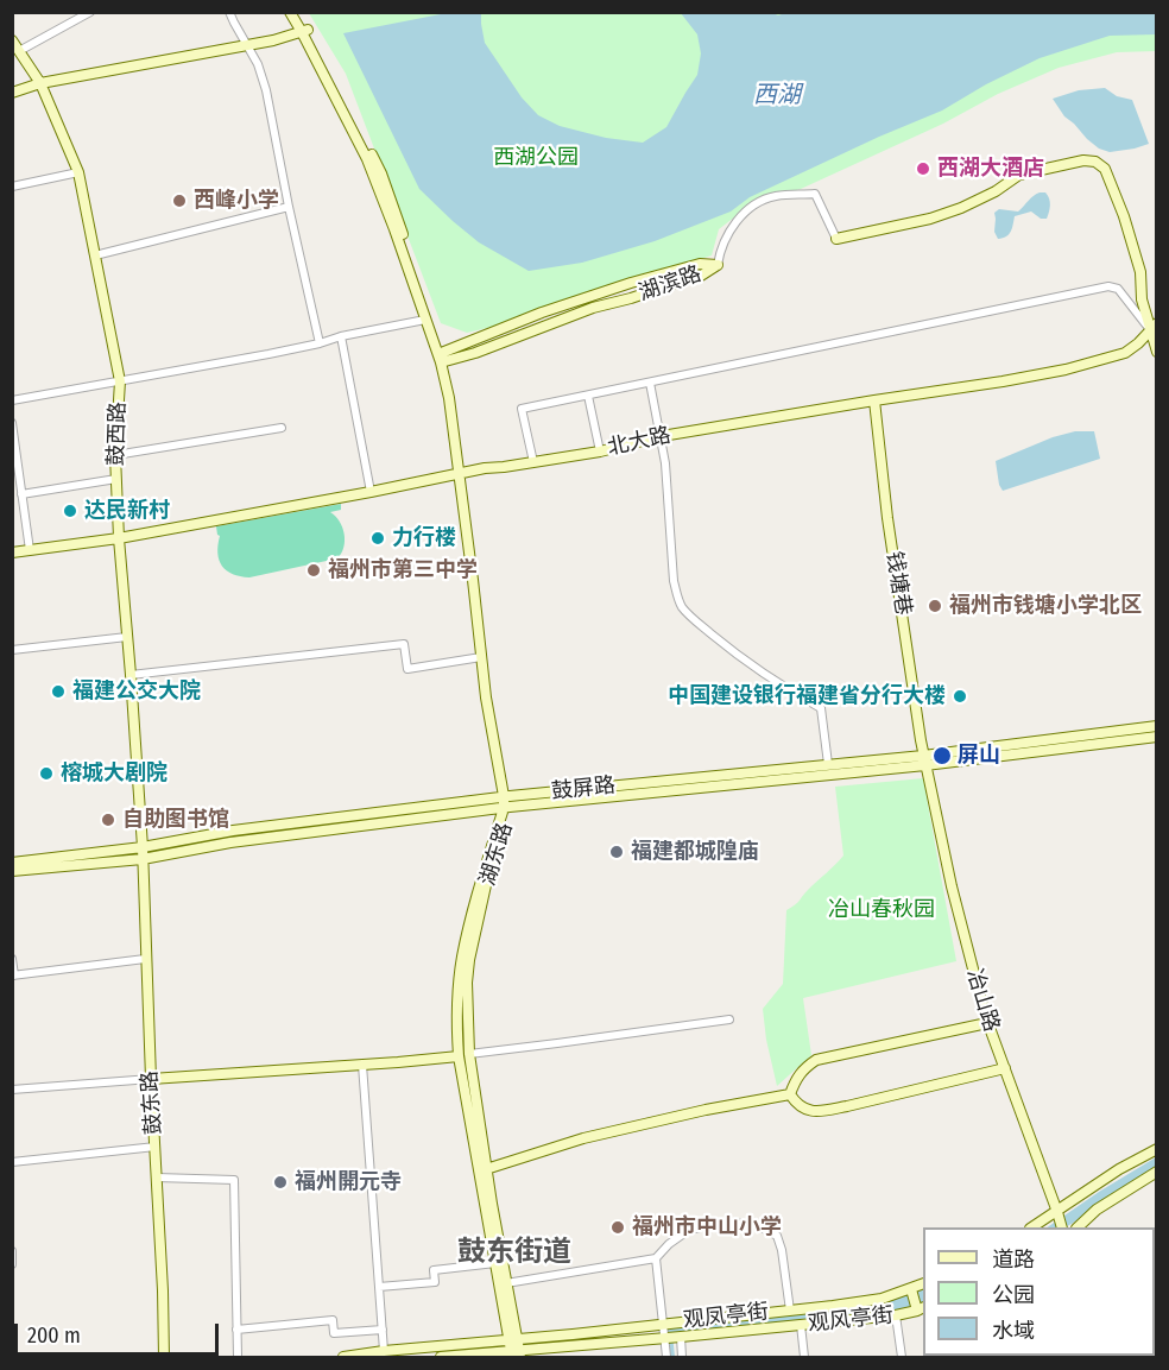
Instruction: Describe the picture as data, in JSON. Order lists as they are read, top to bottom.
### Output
{
  "streets": {
    "street": [
      "湖滨路",
      "鼓西路",
      "北大路",
      "钱塘巷",
      "鼓屏路",
      "湖东路",
      "冶山路",
      "鼓东路",
      "观凤亭街",
      "观风亭街"
    ]
  },
  "crossings": [
    ["湖滨路", "湖东路"],
    ["鼓西路", "北大路"],
    ["鼓西路", "鼓屏路"],
    ["鼓西路", "鼓东路"],
    ["北大路", "钱塘巷"],
    ["北大路", "湖东路"],
    ["钱塘巷", "鼓屏路"],
    ["钱塘巷", "冶山路"],
    ["鼓屏路", "湖东路"],
    ["鼓屏路", "冶山路"],
    ["鼓屏路", "鼓东路"],
    ["湖东路", "观凤亭街"],
    ["湖东路", "观风亭街"]
  ],
  "districts": ["鼓东街道"],
  "water": ["西湖"],
  "parks": ["西湖公园", "冶山春秋园"],
  "places": [
    "西湖大酒店",
    "西峰小学",
    "达民新村",
    "力行楼",
    "福州市第三中学",
    "福州市钱塘小学北区",
    "福建公交大院",
    "中国建设银行福建省分行大楼",
    "屏山",
    "榕城大剧院",
    "自助图书馆",
    "福建都城隍庙",
    "福州開元寺",
    "福州市中山小学"
  ],
  "legend": ["道路", "公园", "水域"],
  "scale_bar": "200 m"
}
